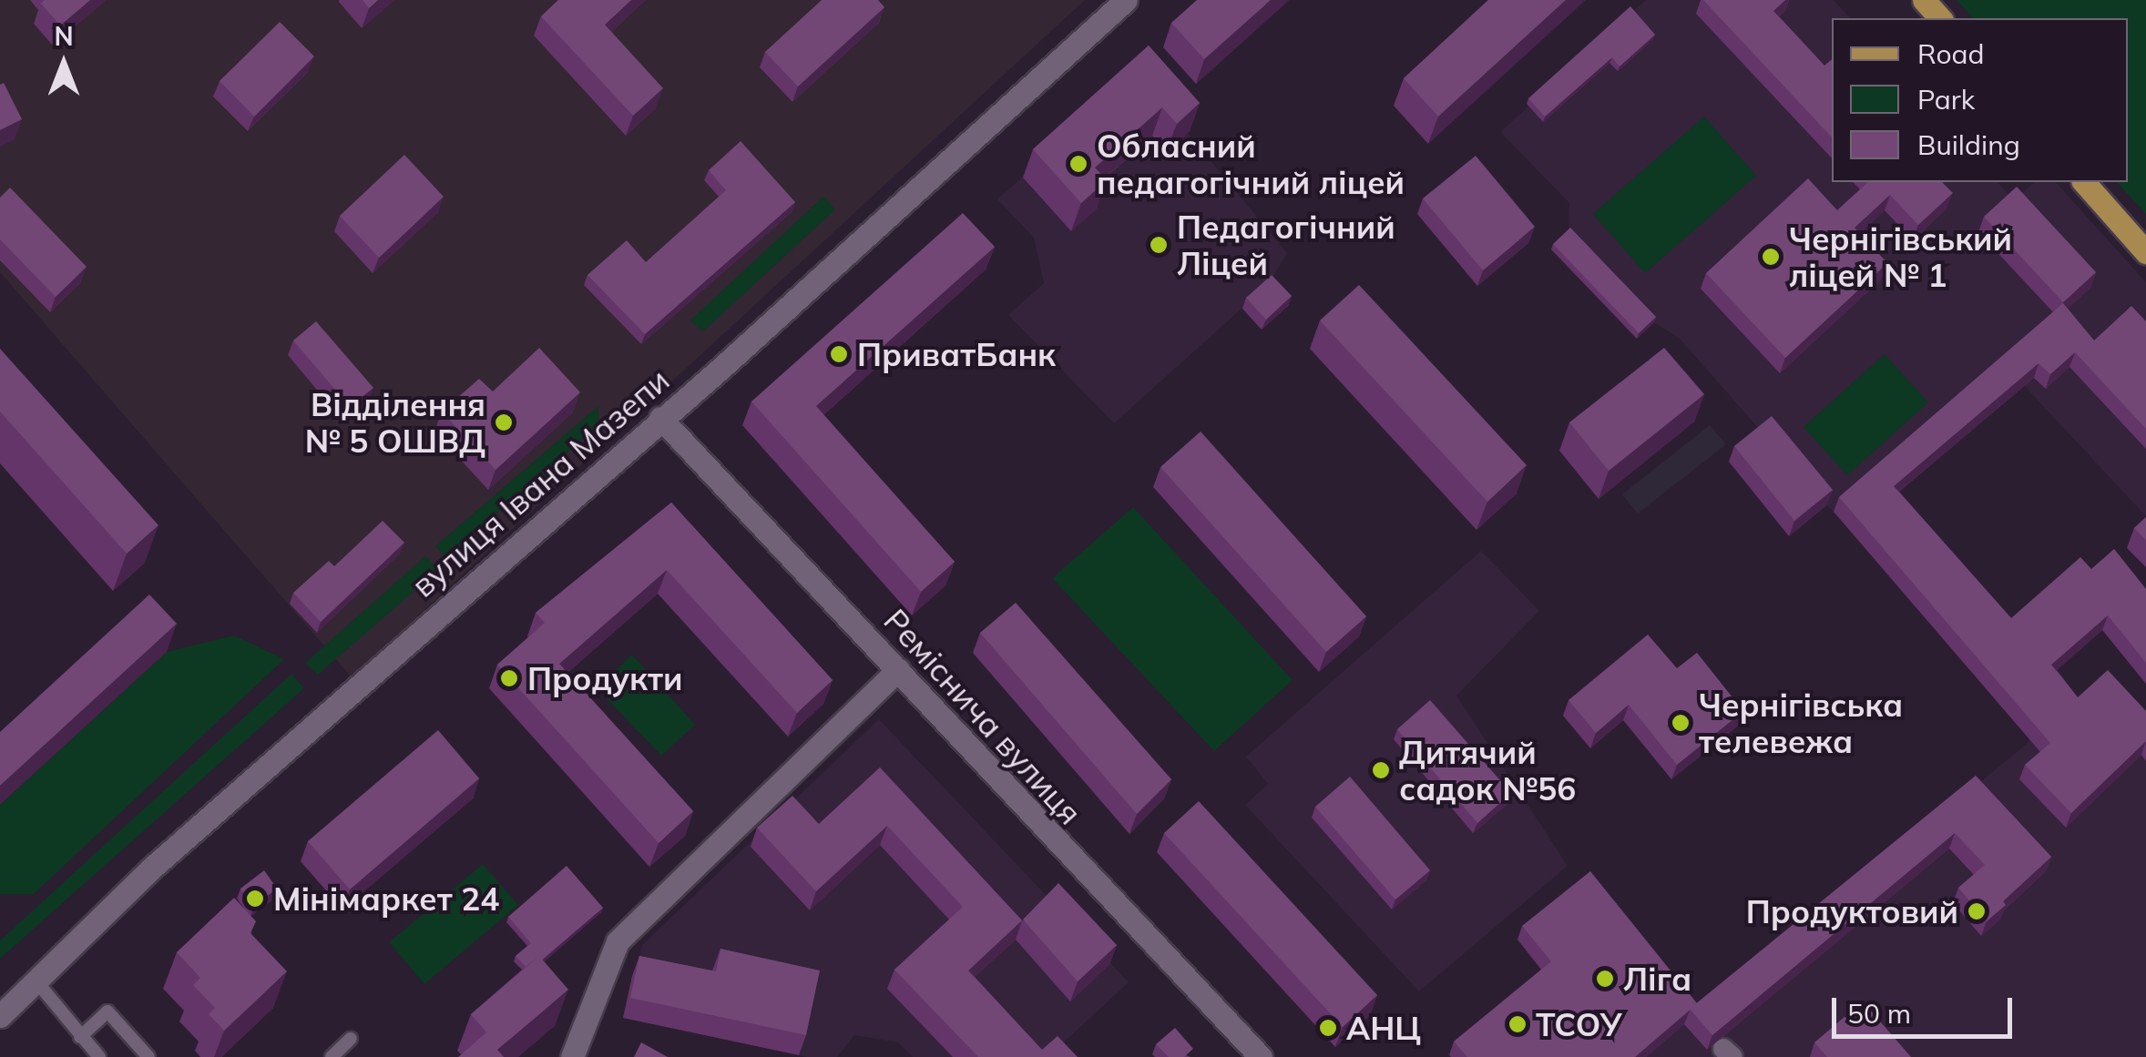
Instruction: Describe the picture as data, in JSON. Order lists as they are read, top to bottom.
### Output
{
  "streets": {
    "main road": ["вулиця Івана Мазепи", "Реміснича вулиця"]
  },
  "crossings": [
    ["вулиця Івана Мазепи", "Реміснича вулиця"]
  ],
  "places": [
    "Обласний педагогічний ліцей",
    "Педагогічний Ліцей",
    "Чернігівський ліцей № 1",
    "ПриватБанк",
    "Відділення № 5 ОШВД",
    "Продукти",
    "Чернігівська телевежа",
    "Дитячий садок №56",
    "Мінімаркет 24",
    "Продуктовий",
    "Ліга",
    "ТСОУ",
    "АНЦ"
  ],
  "legend": ["Road", "Park", "Building"],
  "scale_bar": "50 m",
  "north": "top"
}
